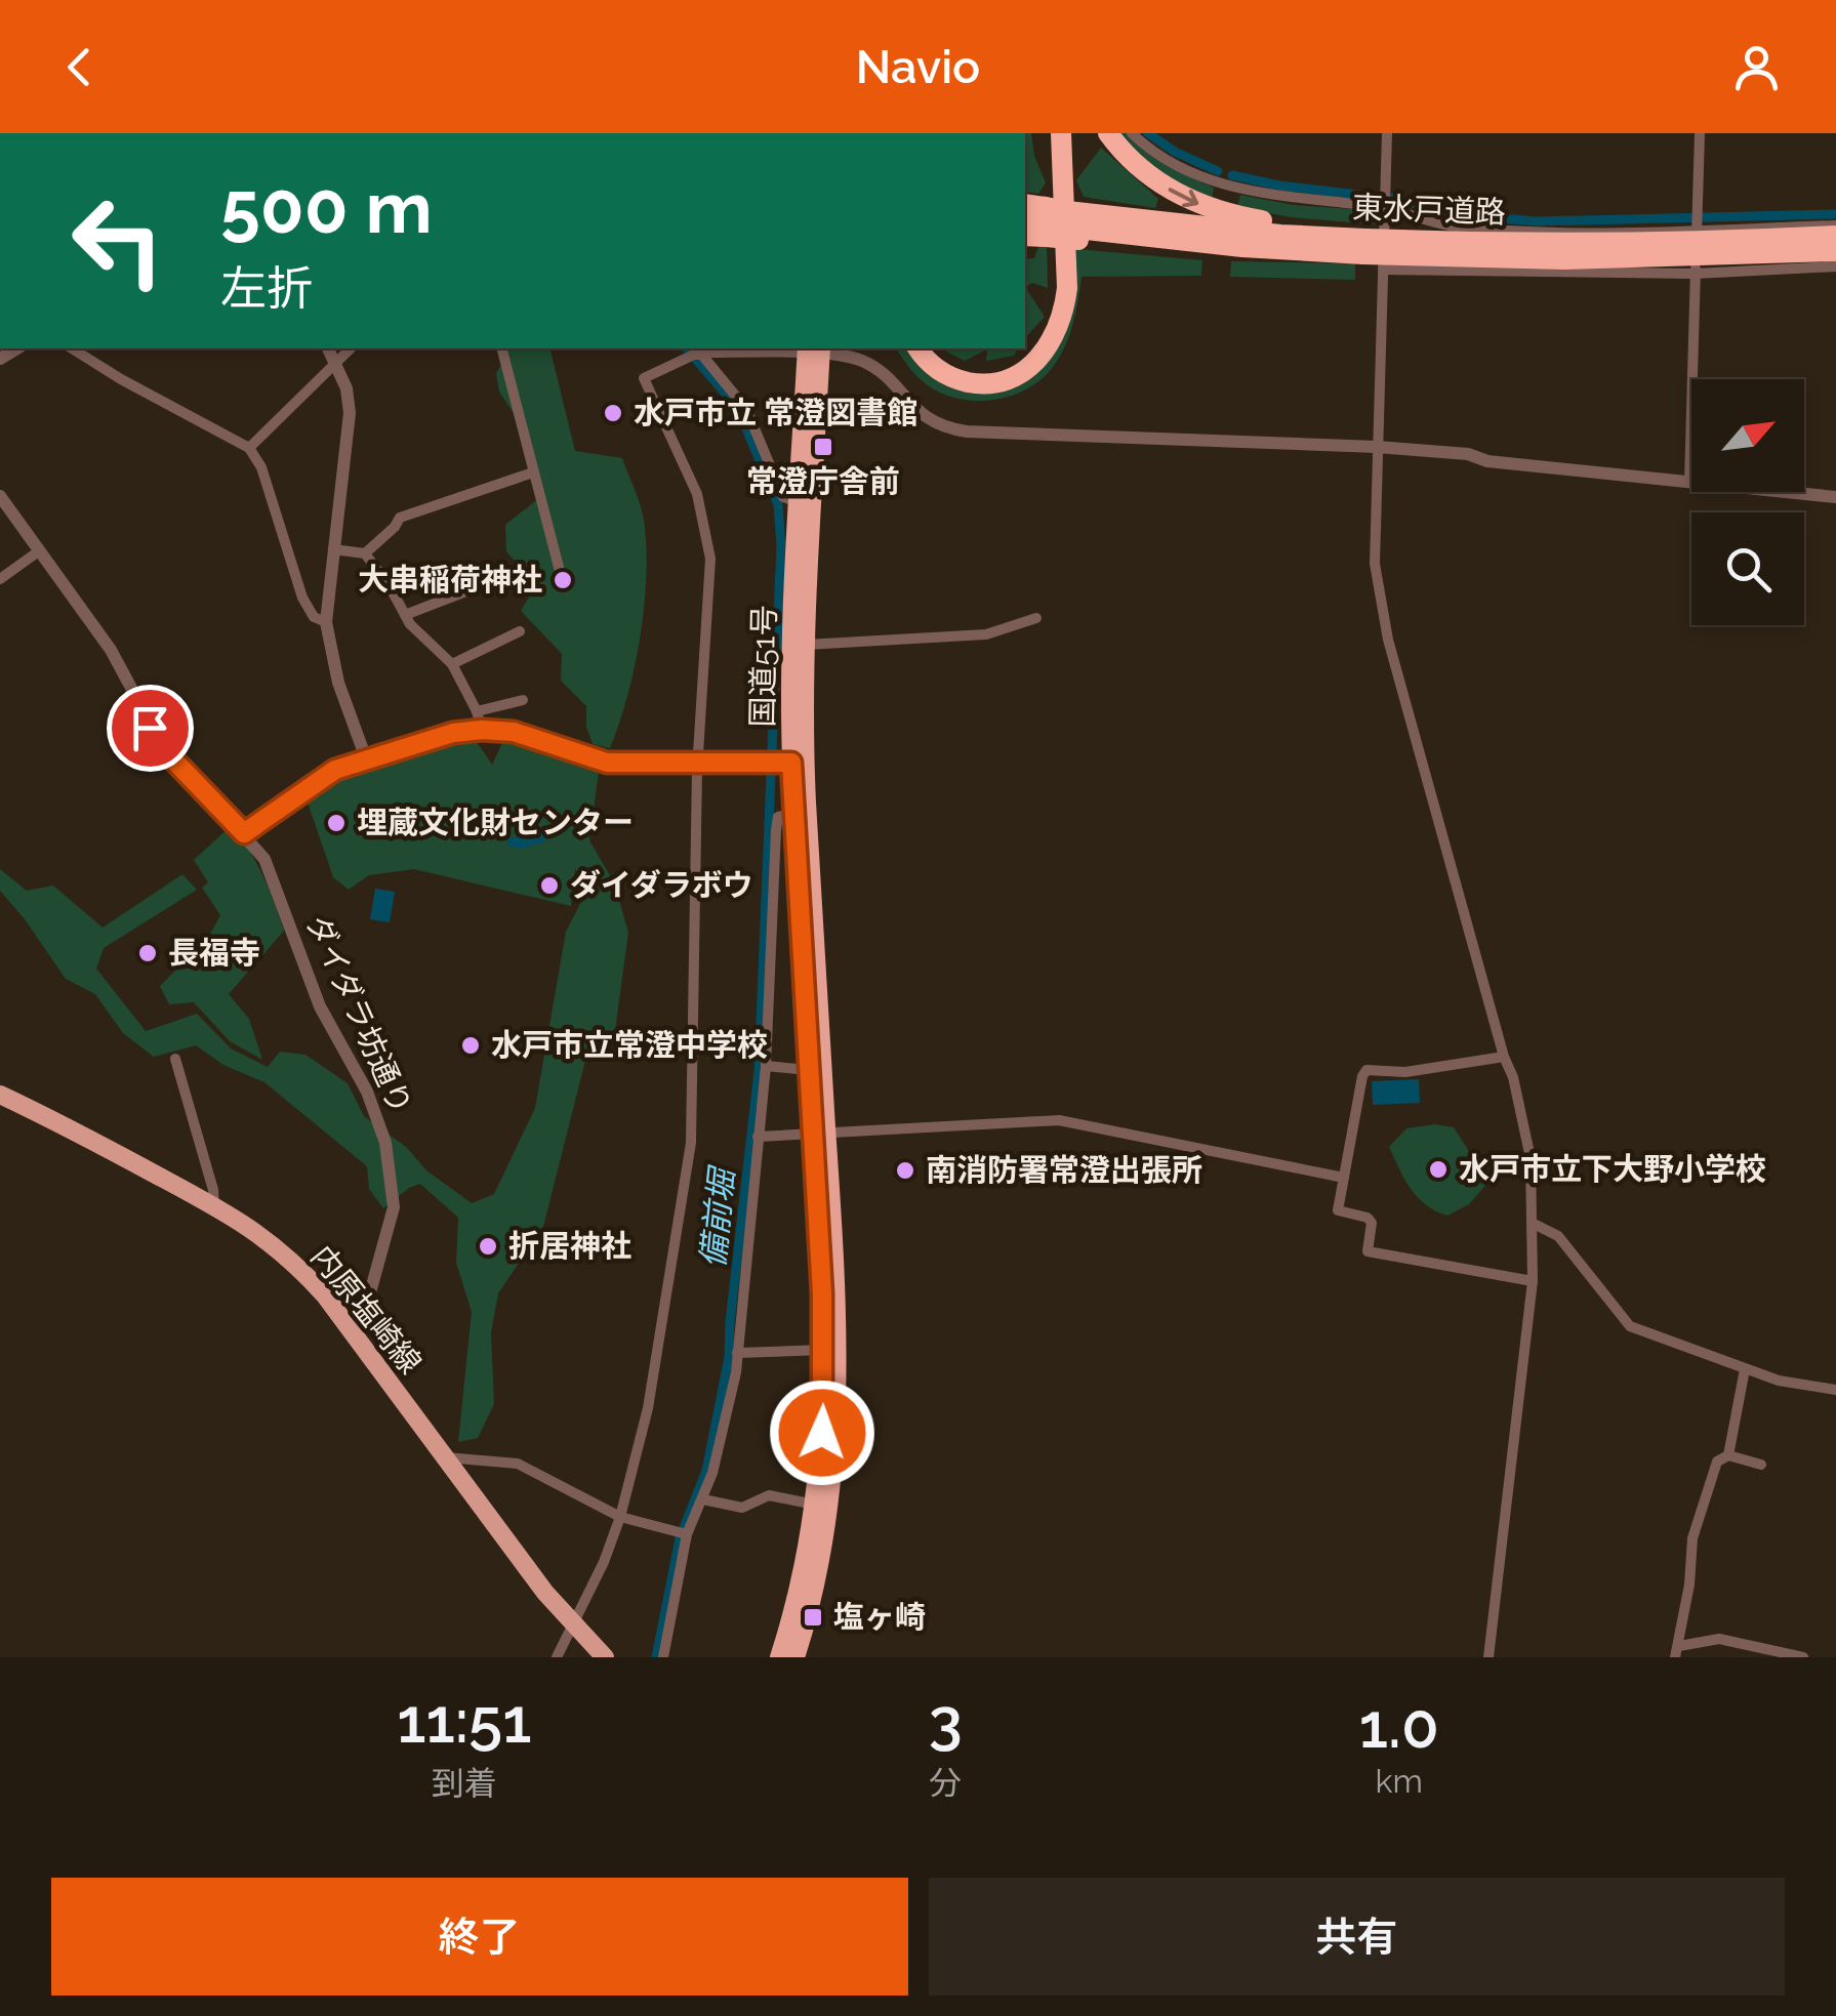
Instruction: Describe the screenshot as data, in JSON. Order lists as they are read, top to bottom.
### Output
{
  "streets": {
    "highway": ["東水戸道路", "国道51号"],
    "main road": ["内原塩崎線"],
    "street": ["ダイダラ坊通り"]
  },
  "crossings": [
    ["ダイダラ坊通り", "内原塩崎線"]
  ],
  "water": ["備前堀"],
  "places": {
    "other": [
      "水戸市立 常澄図書館",
      "大串稲荷神社",
      "埋蔵文化財センター",
      "ダイダラボウ",
      "長福寺",
      "水戸市立常澄中学校",
      "水戸市立下大野小学校",
      "南消防署常澄出張所",
      "折居神社"
    ],
    "transit": ["常澄庁舎前", "塩ヶ崎"]
  },
  "north": "top right",
  "page": {
    "header": "Navio",
    "turn": ["500 m", "左折"],
    "eta": [
      "11:51",
      "到着",
      "3",
      "分",
      "1.0",
      "km"
    ],
    "buttons": ["終了", "共有"]
  }
}
